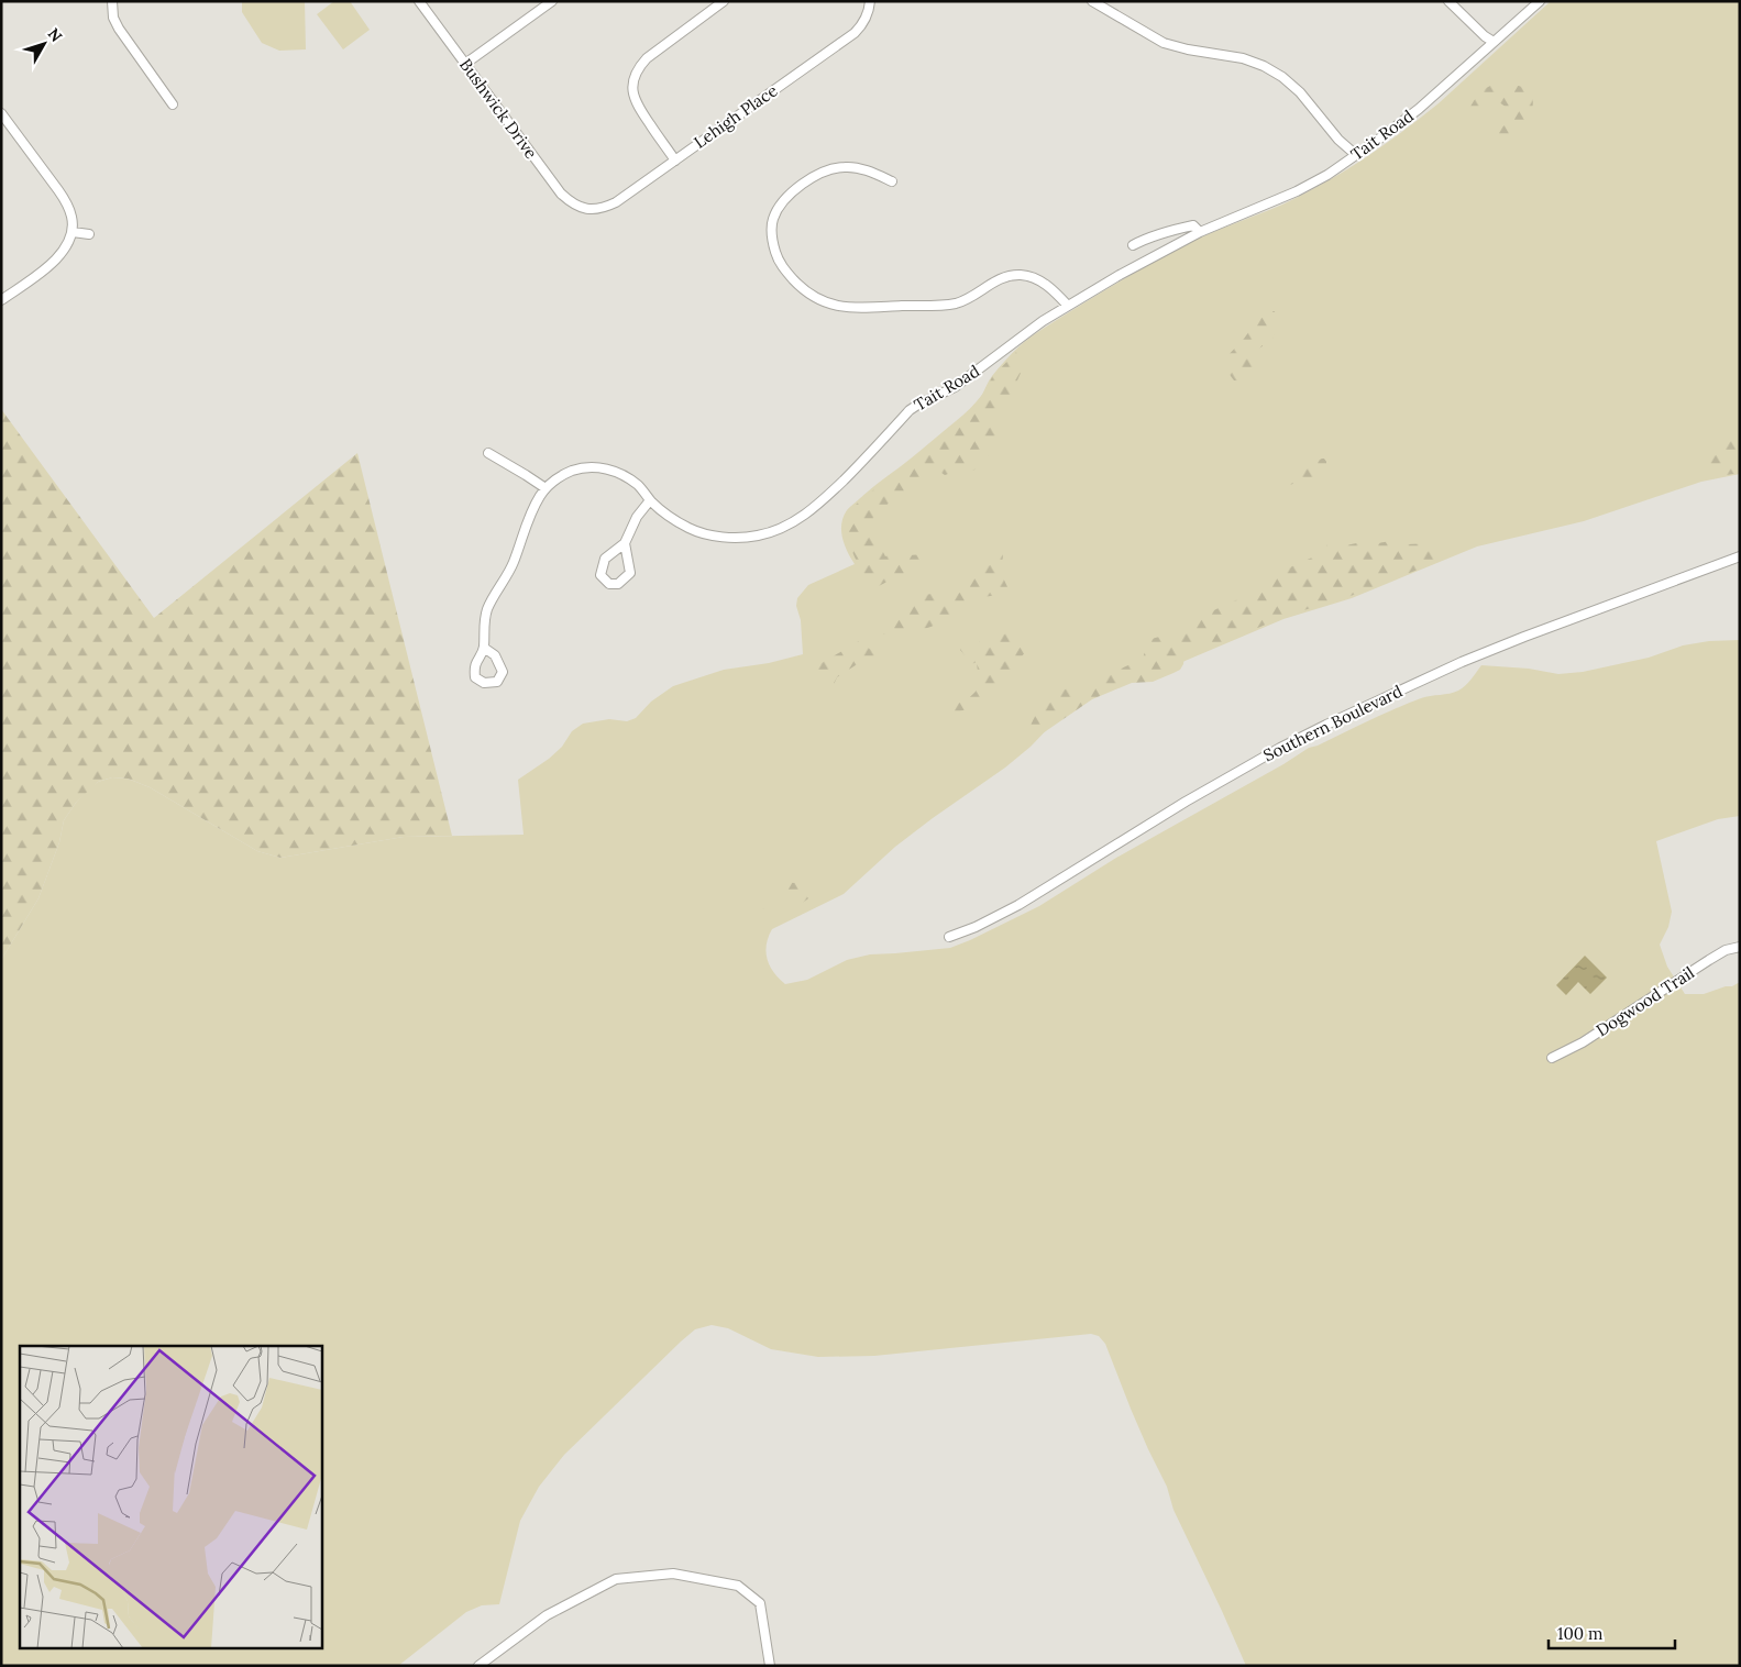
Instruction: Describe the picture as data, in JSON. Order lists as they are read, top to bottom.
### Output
{
  "streets": {
    "street": [
      "Bushwick Drive",
      "Lehigh Place",
      "Tait Road",
      "Southern Boulevard",
      "Dogwood Trail"
    ]
  },
  "crossings": [
    ["Bushwick Drive", "Lehigh Place"]
  ],
  "scale_bar": "100 m",
  "north": "top right"
}
